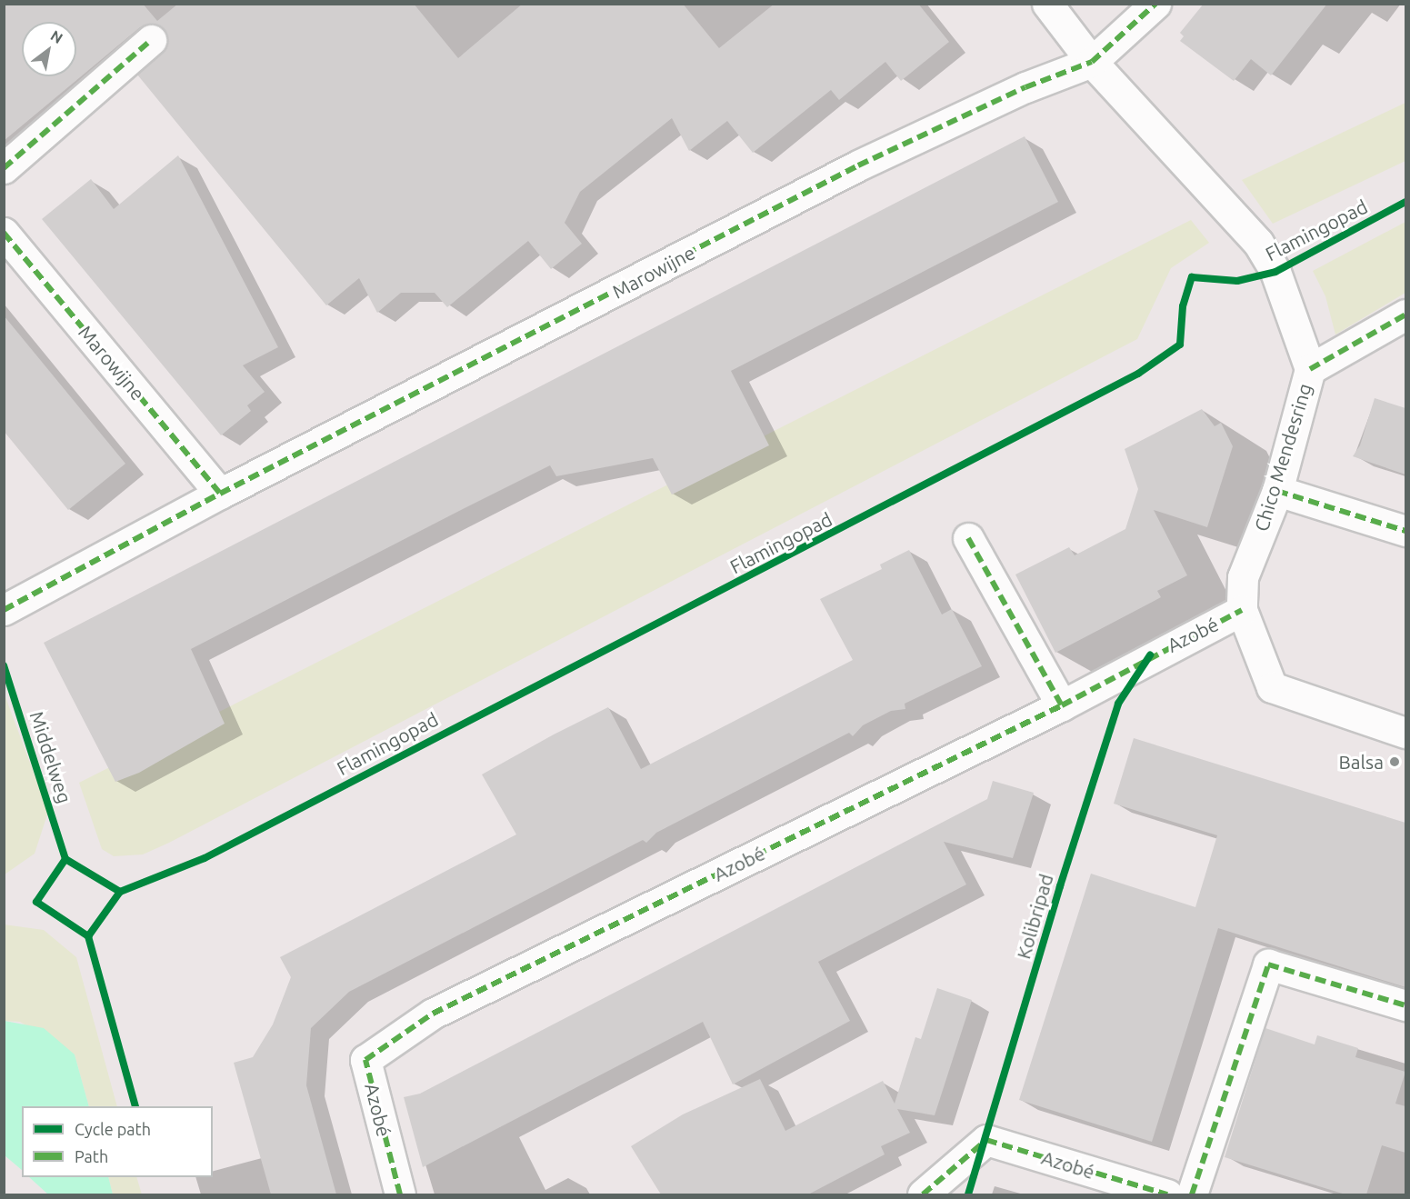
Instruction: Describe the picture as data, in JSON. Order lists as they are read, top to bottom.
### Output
{
  "streets": {
    "street": ["Marowijne", "Chico Mendesring", "Azobé"],
    "cycle path": ["Flamingopad", "Middelweg", "Kolibripad"]
  },
  "crossings": [
    ["Marowijne", "Chico Mendesring"],
    ["Chico Mendesring", "Azobé"]
  ],
  "places": ["Balsa"],
  "legend": ["Cycle path", "Path"],
  "north": "top right"
}
